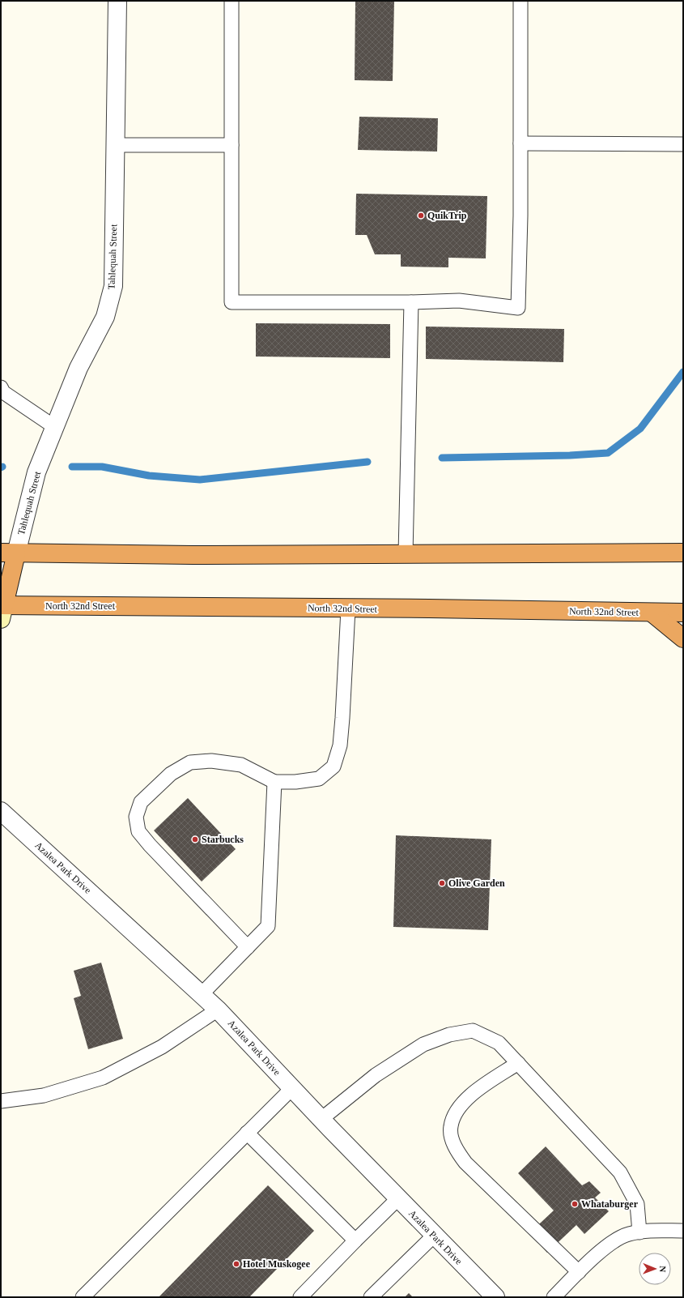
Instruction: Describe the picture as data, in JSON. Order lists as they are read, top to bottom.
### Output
{
  "streets": {
    "highway": ["North 32nd Street"],
    "street": ["Tahlequah Street", "Azalea Park Drive"]
  },
  "places": [
    "QuikTrip",
    "Starbucks",
    "Olive Garden",
    "Whataburger",
    "Hotel Muskogee"
  ],
  "north": "right"
}
